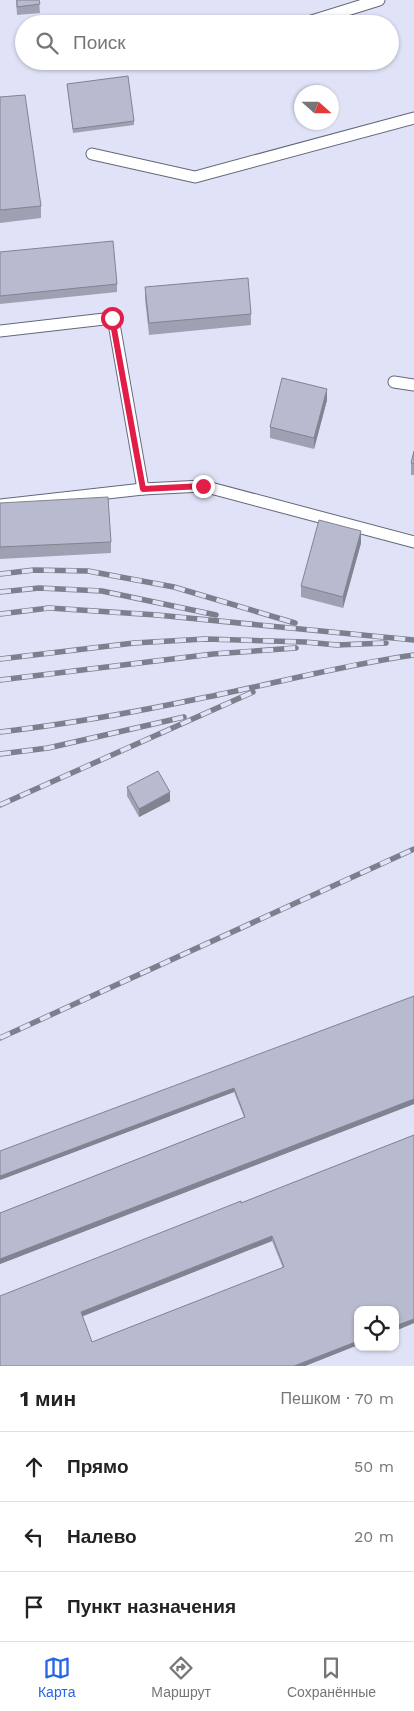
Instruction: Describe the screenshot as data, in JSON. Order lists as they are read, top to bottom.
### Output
{
  "north": "right",
  "page": {
    "search": "Поиск",
    "heading": ["1 мин", "Пешком · 70 m"],
    "list": [
      ["Прямо", "50 m"],
      ["Налево", "20 m"],
      "Пункт назначения"
    ],
    "nav": ["Карта", "Маршрут", "Сохранённые"]
  }
}
